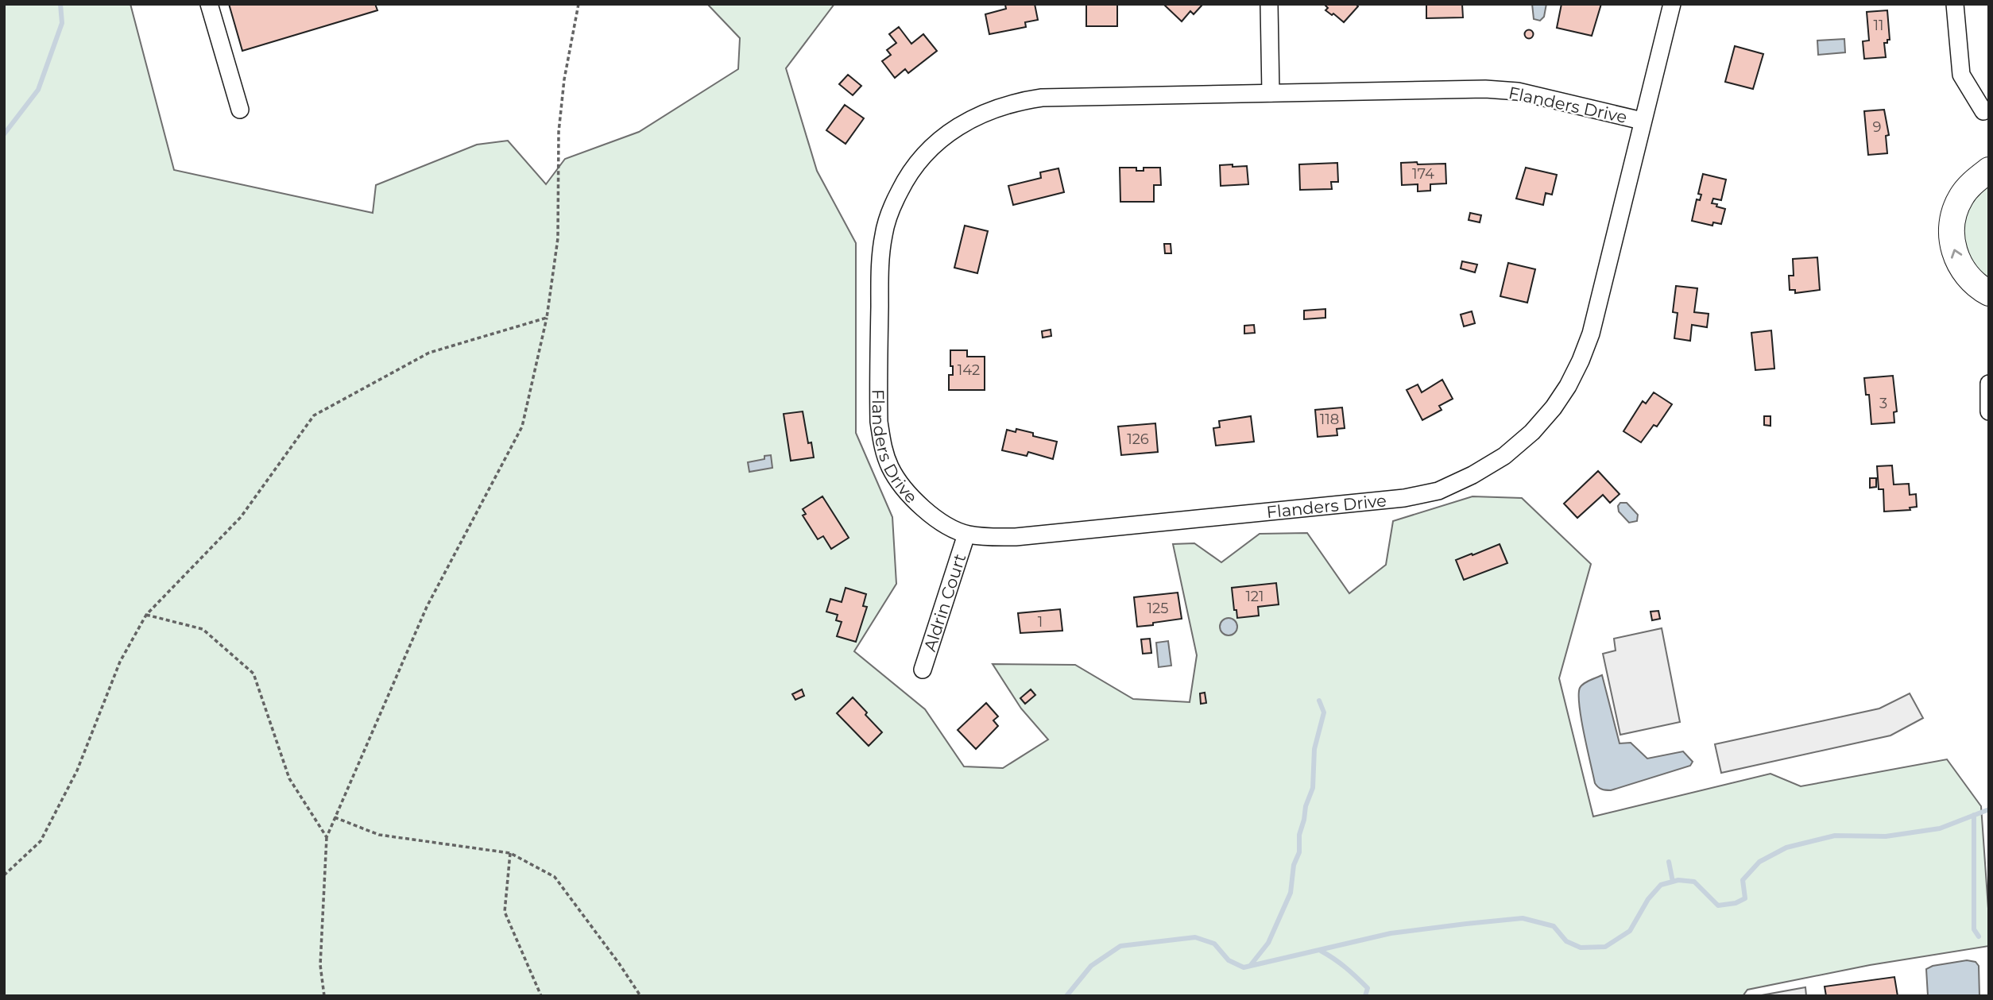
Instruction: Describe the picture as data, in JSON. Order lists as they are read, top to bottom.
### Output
{
  "streets": {
    "street": ["Flanders Drive", "Aldrin Court"]
  },
  "crossings": [
    ["Flanders Drive", "Aldrin Court"]
  ],
  "house_numbers": [
    "11",
    "9",
    "174",
    "142",
    "3",
    "118",
    "126",
    "121",
    "125",
    "1"
  ]
}
